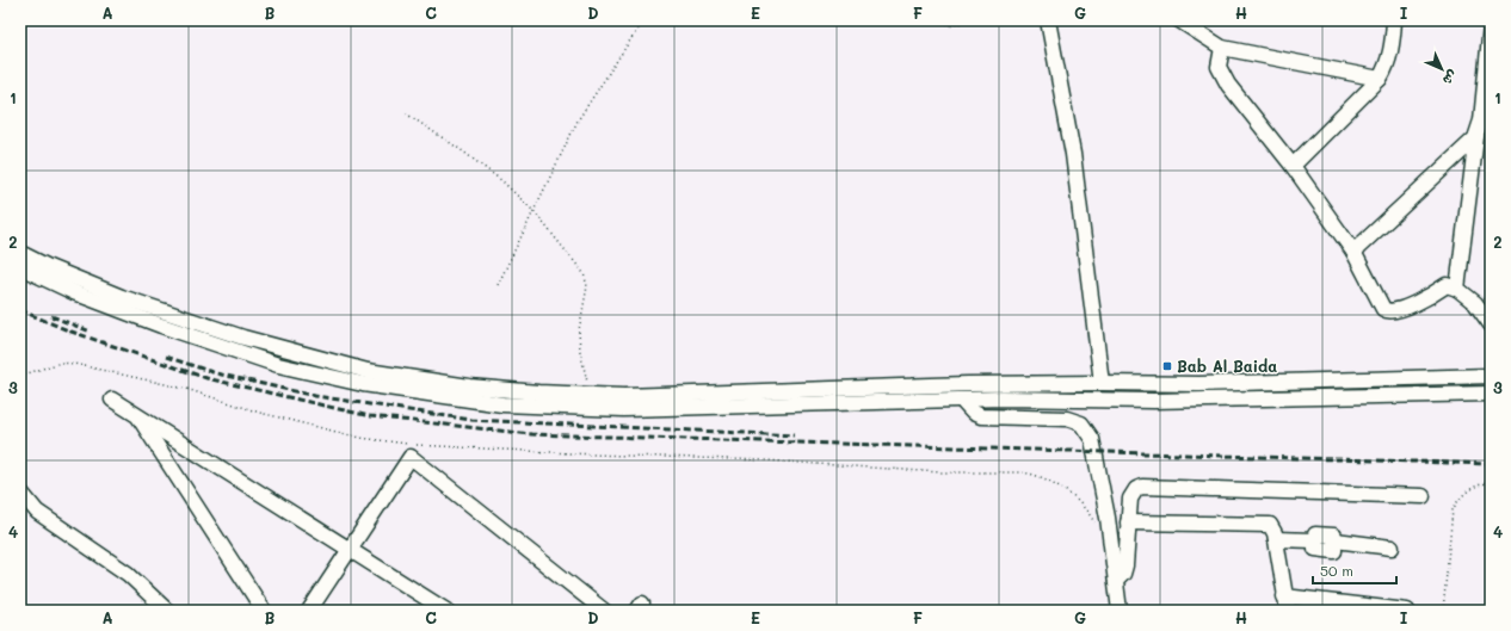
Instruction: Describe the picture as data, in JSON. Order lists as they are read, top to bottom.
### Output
{
  "places": {
    "transit": ["Bab Al Baida"]
  },
  "scale_bar": "50 m",
  "north": "bottom right",
  "grid": {
    "columns": [
      "A",
      "B",
      "C",
      "D",
      "E",
      "F",
      "G",
      "H",
      "I"
    ],
    "rows": [
      "1",
      "2",
      "3",
      "4"
    ]
  }
}
